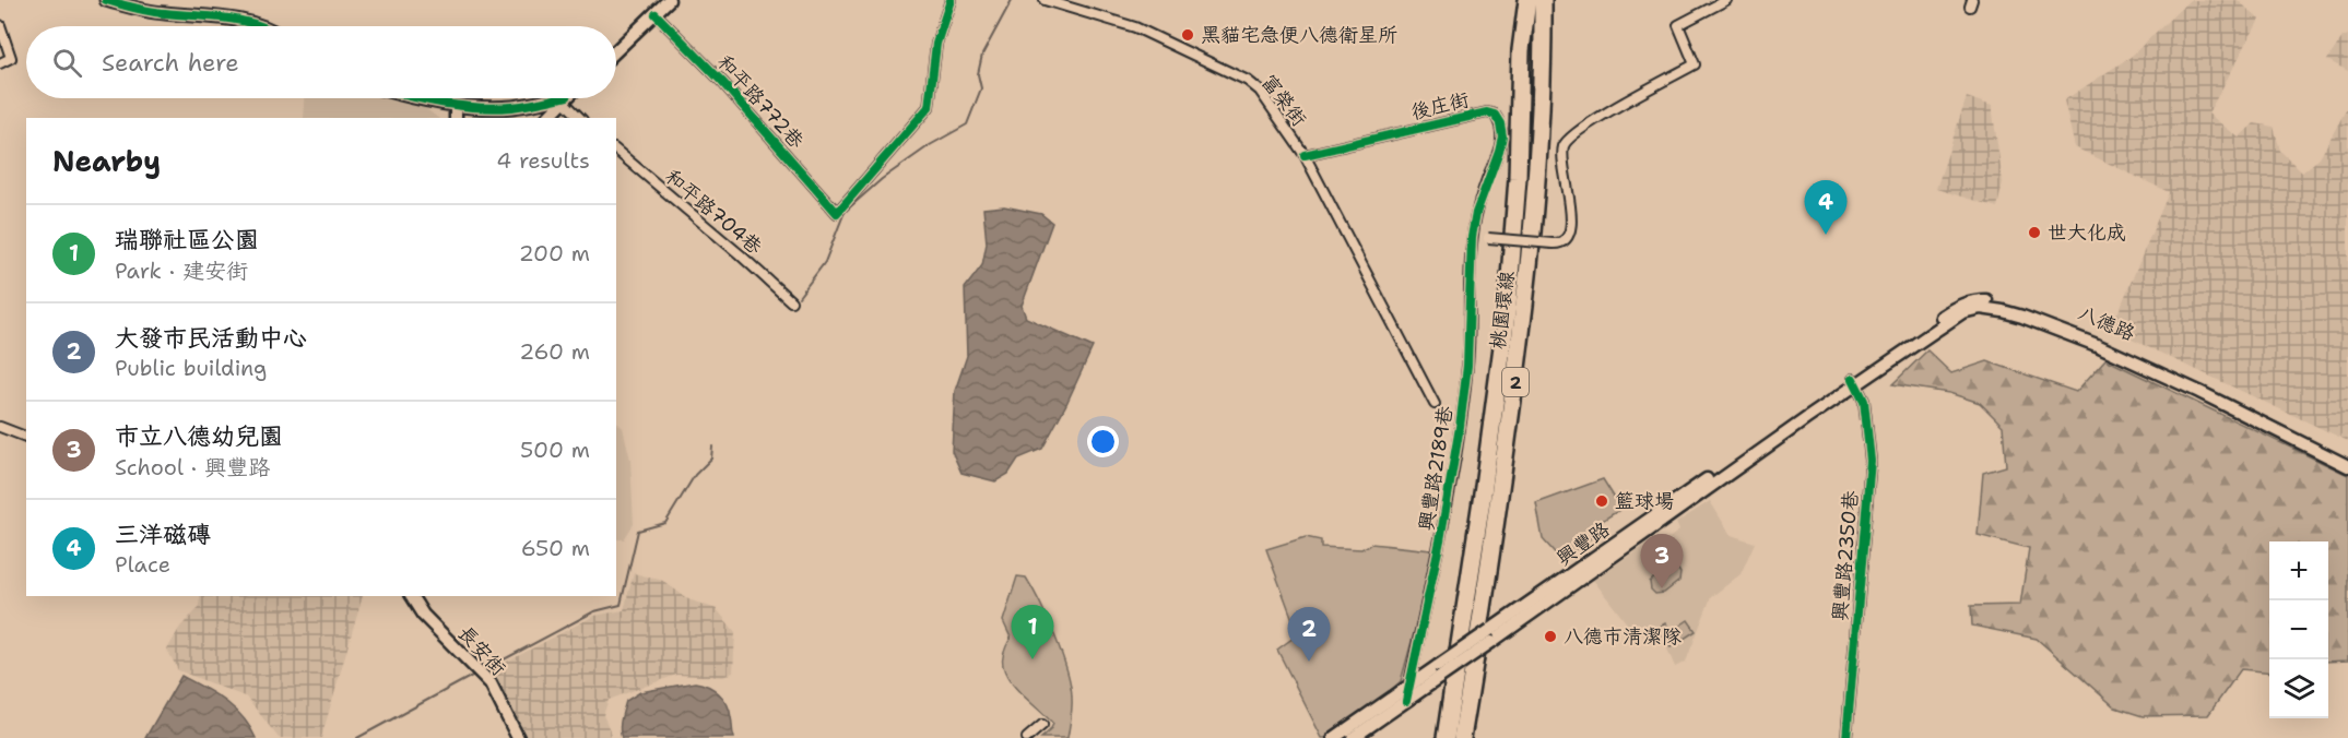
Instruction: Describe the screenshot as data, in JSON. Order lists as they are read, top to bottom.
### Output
{
  "streets": {
    "highway": ["桃園環線", "2"],
    "main road": ["八德路", "興豐路", "長安街"],
    "street": [
      "富榮街",
      "和平路772巷",
      "後庄街",
      "和平路704巷",
      "興豐路2189巷",
      "興豐路2350巷"
    ]
  },
  "crossings": [
    ["富榮街", "後庄街"],
    ["後庄街", "興豐路2189巷"],
    ["八德路", "興豐路"],
    ["八德路", "興豐路2350巷"],
    ["興豐路2189巷", "興豐路"],
    ["興豐路", "興豐路2350巷"]
  ],
  "places": [
    "黑貓宅急便八德衛星所",
    "世大化成",
    "籃球場",
    "八德市清潔隊"
  ],
  "page": {
    "search": "Search here",
    "heading": ["Nearby", "4 results"],
    "pins": [
      "4",
      "3",
      "1",
      "2"
    ],
    "list": [
      {
        "mark": "1",
        "name": "瑞聯社區公園",
        "note": "Park · 建安街",
        "value": "200 m"
      },
      {
        "mark": "2",
        "name": "大發市民活動中心",
        "note": "Public building",
        "value": "260 m"
      },
      {
        "mark": "3",
        "name": "市立八德幼兒園",
        "note": "School · 興豐路",
        "value": "500 m"
      },
      {
        "mark": "4",
        "name": "三洋磁磚",
        "note": "Place",
        "value": "650 m"
      }
    ],
    "map_buttons": ["+", "−"]
  }
}
